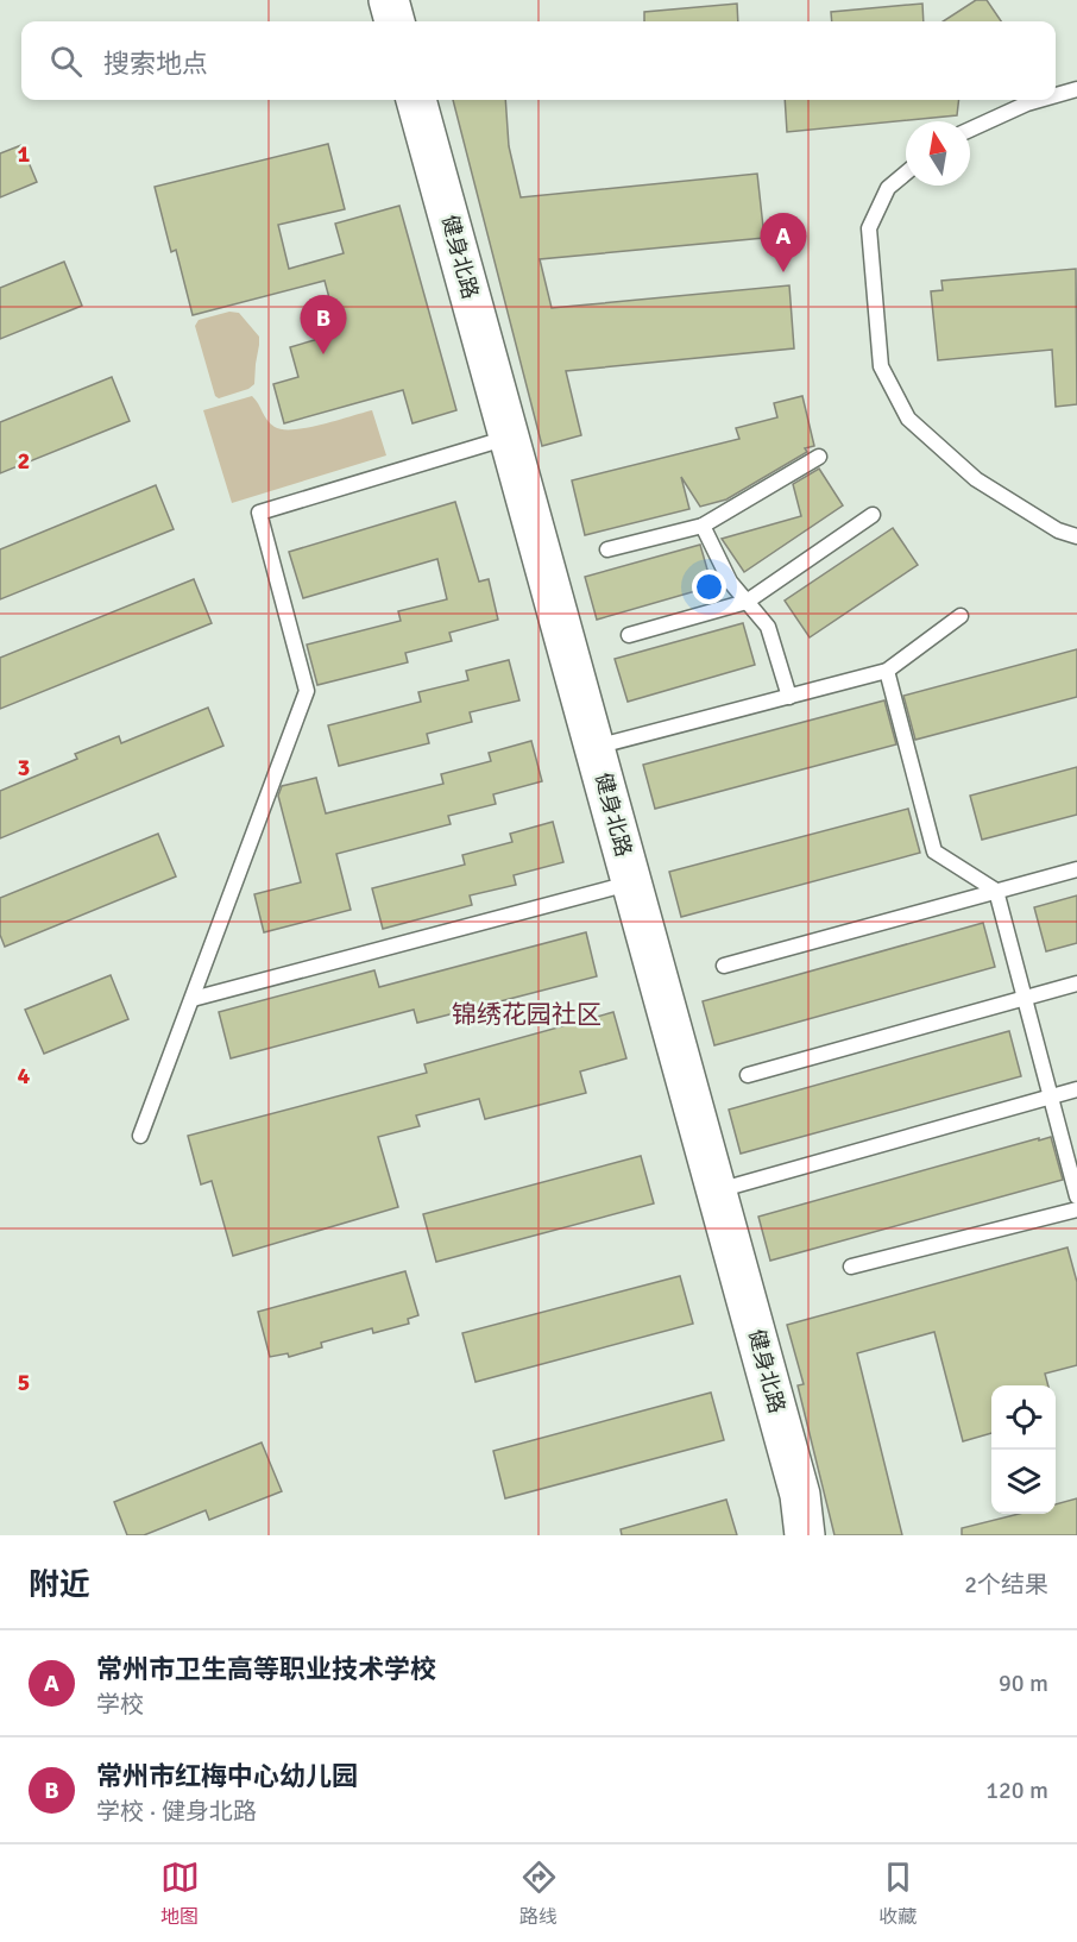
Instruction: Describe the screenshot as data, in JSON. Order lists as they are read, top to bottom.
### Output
{
  "streets": {
    "street": ["健身北路"]
  },
  "districts": ["锦绣花园社区"],
  "north": "top",
  "page": {
    "search": "搜索地点",
    "pins": ["A", "B"],
    "heading": ["附近", "2个结果"],
    "list": [
      {
        "mark": "A",
        "name": "常州市卫生高等职业技术学校",
        "note": "学校",
        "value": "90 m"
      },
      {
        "mark": "B",
        "name": "常州市红梅中心幼儿园",
        "note": "学校 · 健身北路",
        "value": "120 m"
      }
    ],
    "nav": ["地图", "路线", "收藏"]
  },
  "grid": {
    "rows": [
      "1",
      "2",
      "3",
      "4",
      "5"
    ]
  }
}
